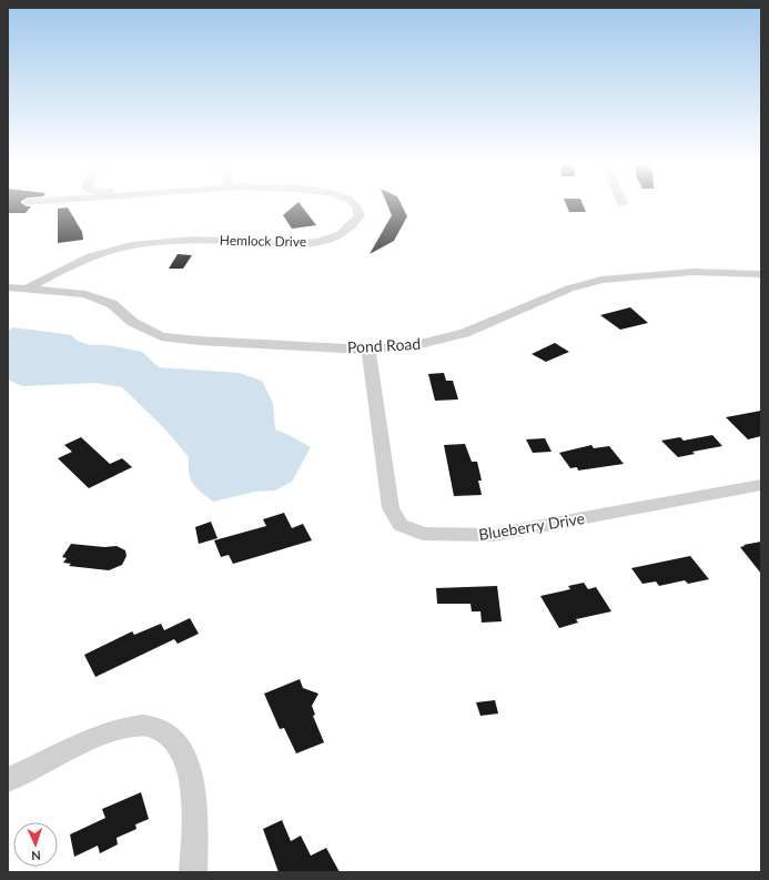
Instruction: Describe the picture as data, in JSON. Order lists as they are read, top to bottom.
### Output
{
  "streets": {
    "street": ["Hemlock Drive", "Pond Road", "Blueberry Drive"]
  },
  "crossings": [
    ["Hemlock Drive", "Pond Road"],
    ["Pond Road", "Blueberry Drive"]
  ],
  "north": "bottom"
}
